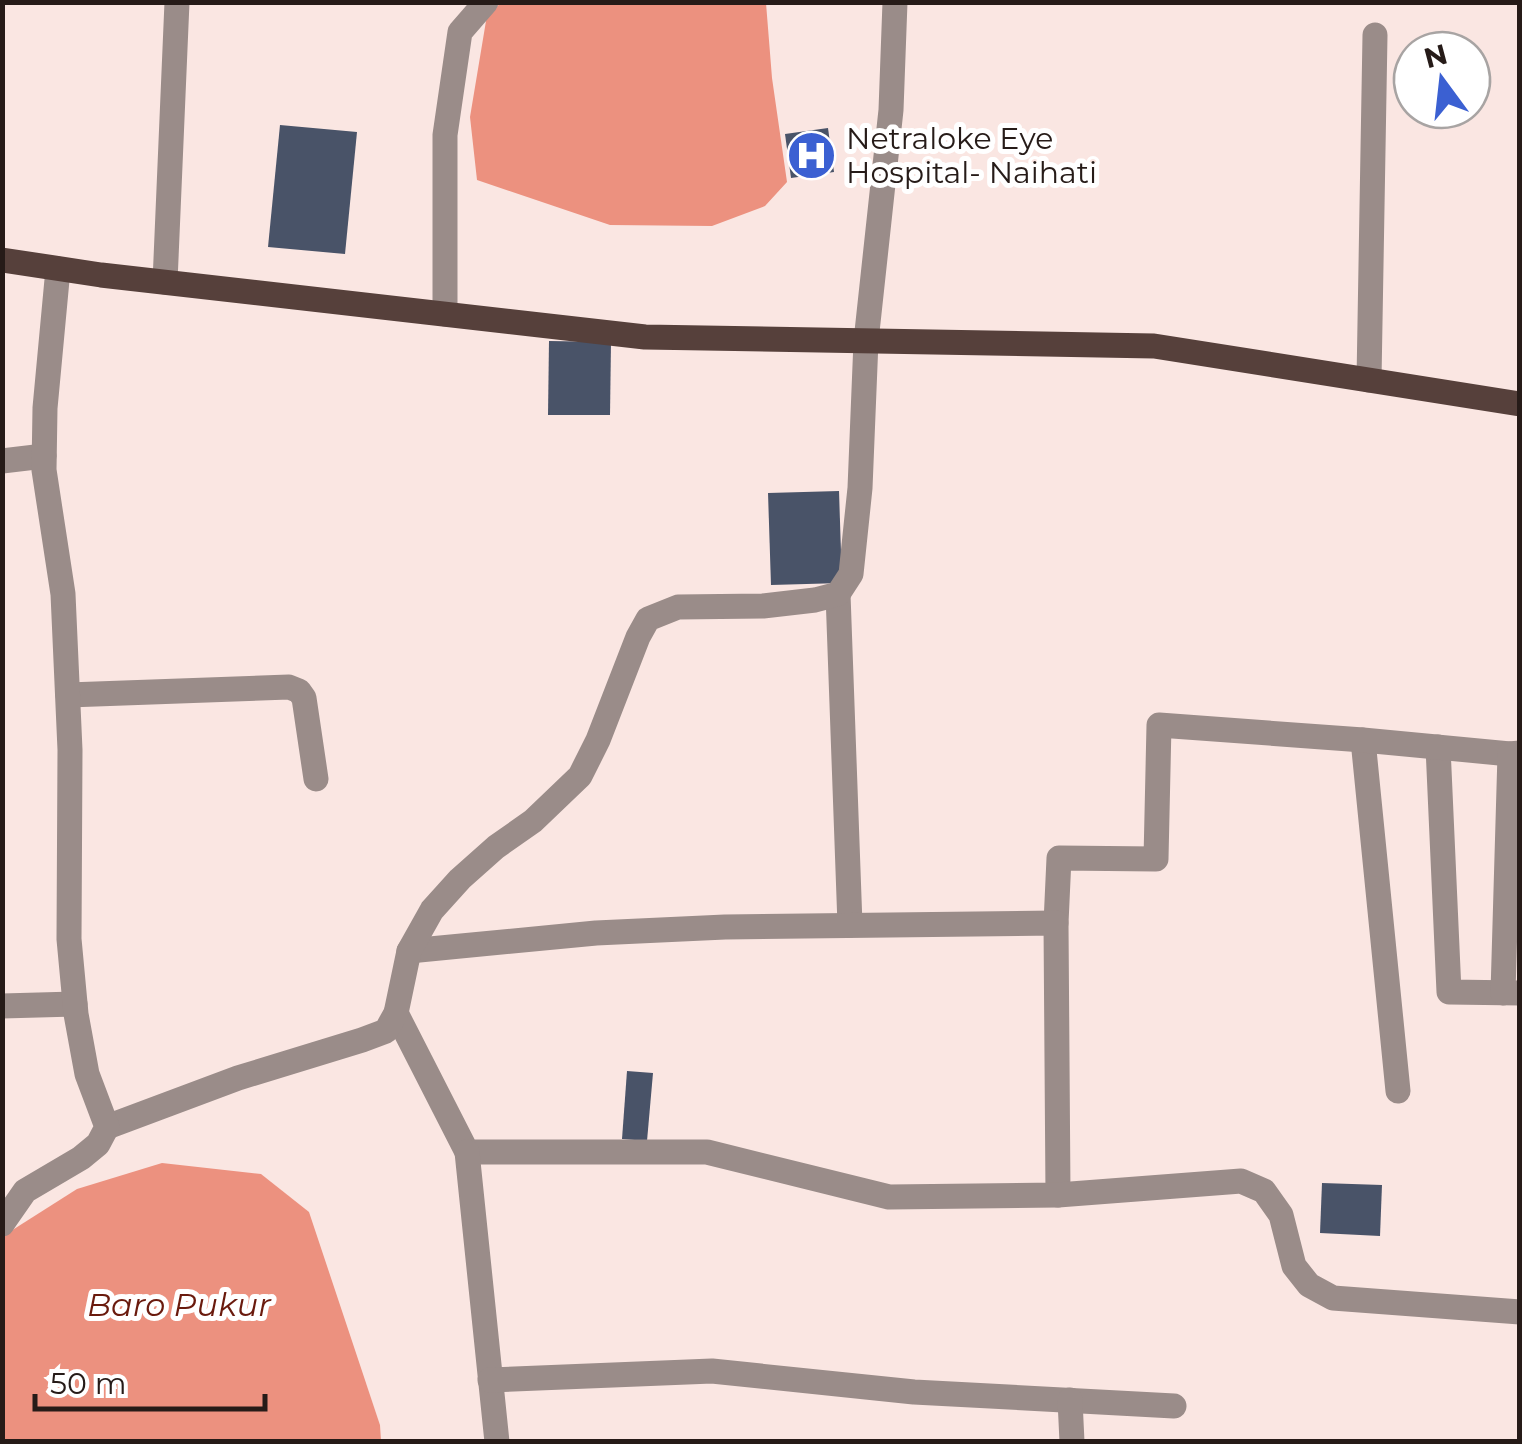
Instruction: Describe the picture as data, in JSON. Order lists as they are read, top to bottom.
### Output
{
  "water": ["Baro Pukur"],
  "places": {
    "hospital": ["Netraloke Eye Hospital- Naihati"]
  },
  "scale_bar": "50 m",
  "north": "top"
}
